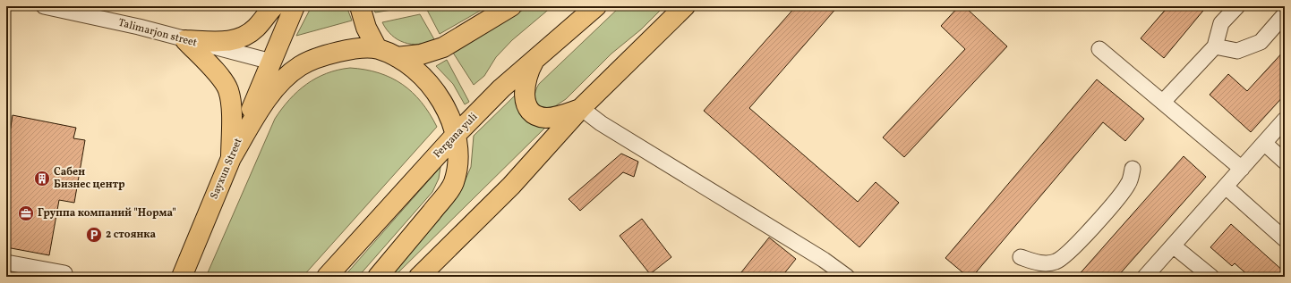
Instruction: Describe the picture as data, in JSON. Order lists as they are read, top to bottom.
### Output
{
  "streets": {
    "main road": ["Fergana yuli", "Sayxun Street"],
    "street": ["Talimarjon street"]
  },
  "crossings": [
    ["Talimarjon street", "Sayxun Street"]
  ],
  "places": {
    "building": ["Сабен Бизнес центр"],
    "office": ["Группа компаний \"Норма\""],
    "parking": ["2 стоянка"]
  }
}
